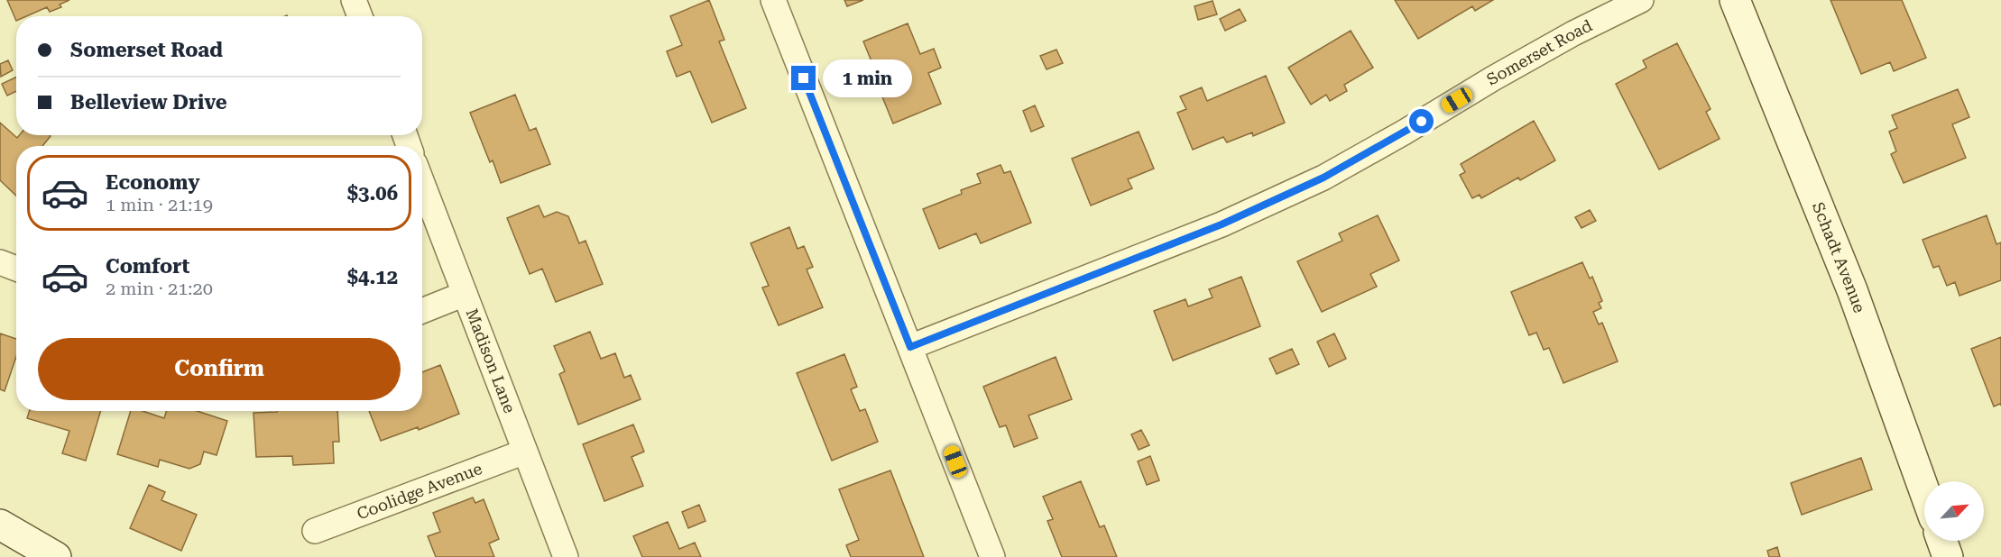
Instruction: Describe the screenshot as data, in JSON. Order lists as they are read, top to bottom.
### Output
{
  "streets": {
    "street": [
      "Somerset Road",
      "Schadt Avenue",
      "Madison Lane",
      "Coolidge Avenue"
    ]
  },
  "crossings": [
    ["Madison Lane", "Coolidge Avenue"]
  ],
  "north": "top right",
  "page": {
    "banner": ["Somerset Road", "Belleview Drive"],
    "bubble": "1 min",
    "list": [
      {
        "name": "Economy",
        "note": "1 min · 21:19",
        "value": "$3.06"
      },
      {
        "name": "Comfort",
        "note": "2 min · 21:20",
        "value": "$4.12"
      }
    ],
    "buttons": "Confirm"
  }
}
